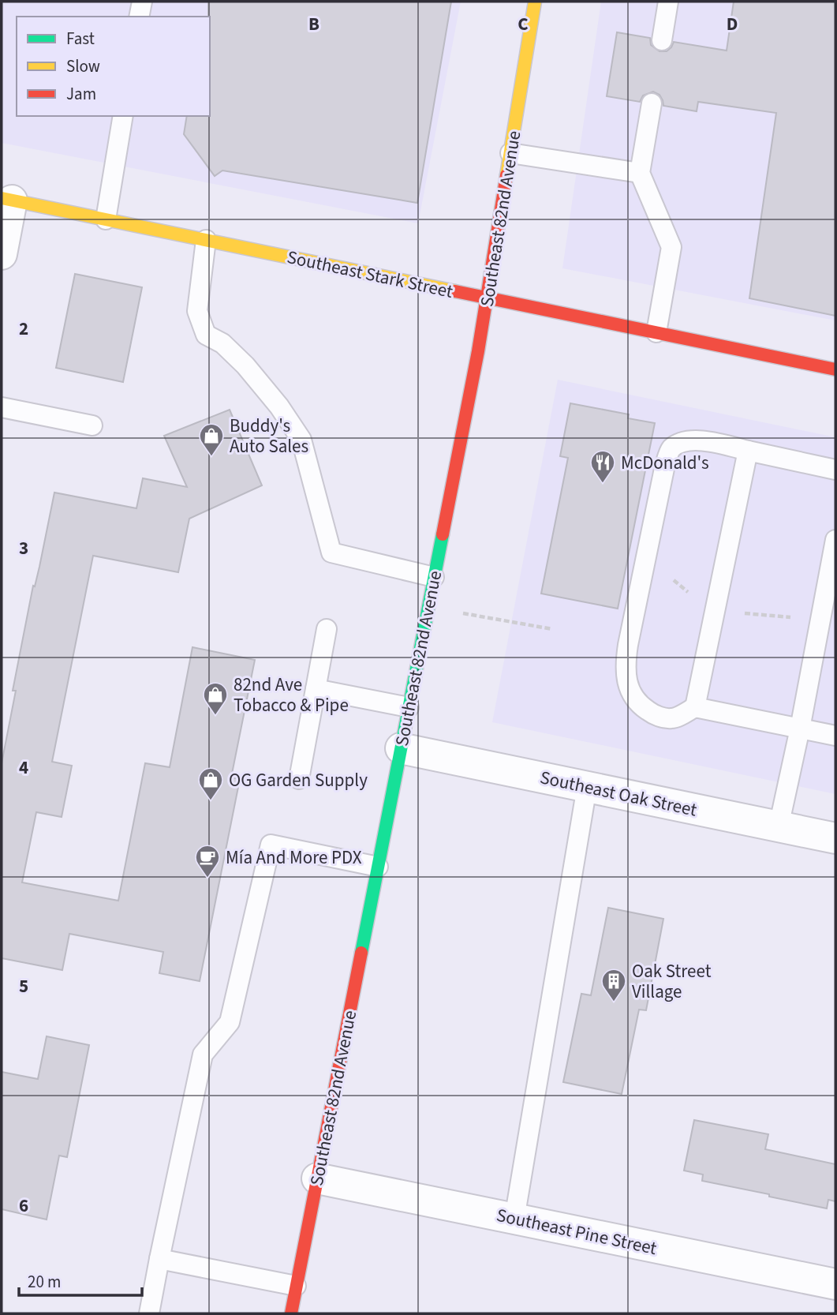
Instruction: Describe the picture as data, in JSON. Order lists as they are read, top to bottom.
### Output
{
  "streets": {
    "main road": ["Southeast 82nd Avenue", "Southeast Stark Street"],
    "street": ["Southeast Oak Street", "Southeast Pine Street"]
  },
  "crossings": [
    ["Southeast 82nd Avenue", "Southeast Stark Street"],
    ["Southeast 82nd Avenue", "Southeast Oak Street"],
    ["Southeast 82nd Avenue", "Southeast Pine Street"]
  ],
  "places": {
    "shop": ["Buddy's Auto Sales", "82nd Ave Tobacco & Pipe", "OG Garden Supply"],
    "restaurant": ["McDonald's"],
    "cafe": ["Mía And More PDX"],
    "building": ["Oak Street Village"]
  },
  "legend": ["Fast", "Slow", "Jam"],
  "scale_bar": "20 m",
  "grid": {
    "columns": ["B", "C", "D"],
    "rows": [
      "2",
      "3",
      "4",
      "5",
      "6"
    ]
  }
}
